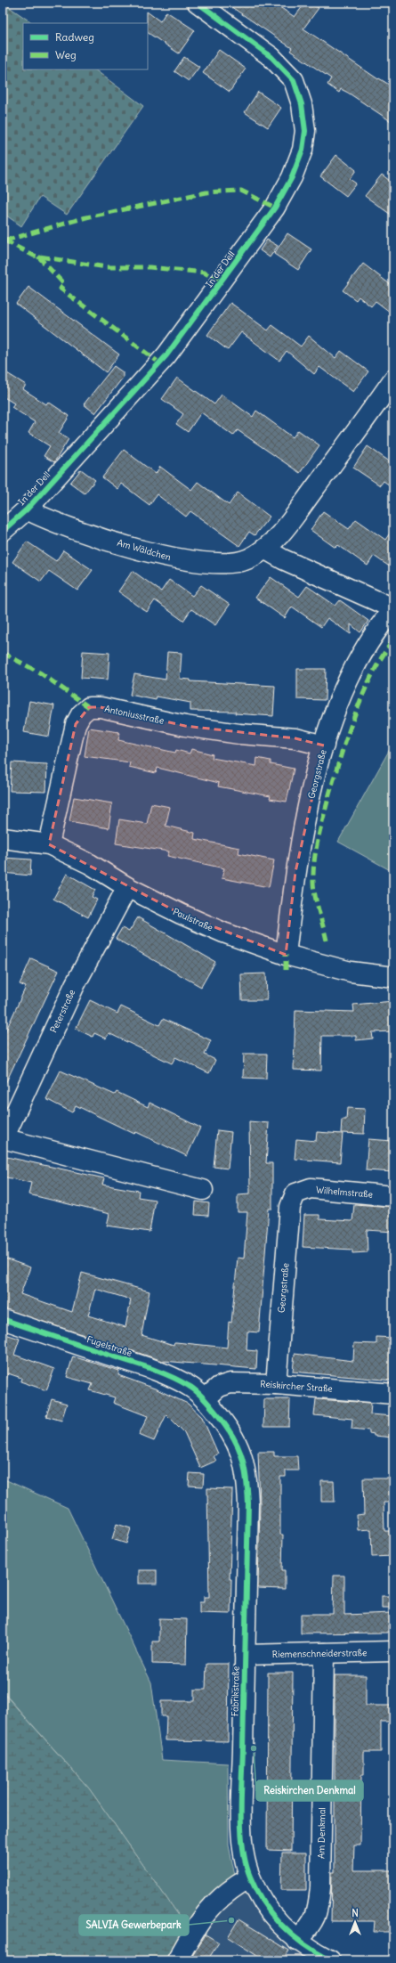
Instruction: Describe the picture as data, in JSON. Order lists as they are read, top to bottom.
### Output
{
  "streets": {
    "street": [
      "In der Dell",
      "Am Wäldchen",
      "Antoniusstraße",
      "Georgstraße",
      "Paulstraße",
      "Peterstraße",
      "Wilhelmstraße",
      "Fugelstraße",
      "Reiskircher Straße",
      "Riemenschneiderstraße",
      "Fabrikstraße",
      "Am Denkmal"
    ]
  },
  "crossings": [
    ["In der Dell", "Am Wäldchen"],
    ["Antoniusstraße", "Georgstraße"],
    ["Antoniusstraße", "Paulstraße"],
    ["Georgstraße", "Paulstraße"],
    ["Georgstraße", "Wilhelmstraße"],
    ["Georgstraße", "Reiskircher Straße"],
    ["Paulstraße", "Peterstraße"],
    ["Fugelstraße", "Reiskircher Straße"],
    ["Fugelstraße", "Fabrikstraße"],
    ["Reiskircher Straße", "Fabrikstraße"],
    ["Riemenschneiderstraße", "Fabrikstraße"],
    ["Riemenschneiderstraße", "Am Denkmal"],
    ["Fabrikstraße", "Am Denkmal"]
  ],
  "places": ["Reiskirchen Denkmal", "SALVIA Gewerbepark"],
  "legend": ["Radweg", "Weg"],
  "north": "top"
}
